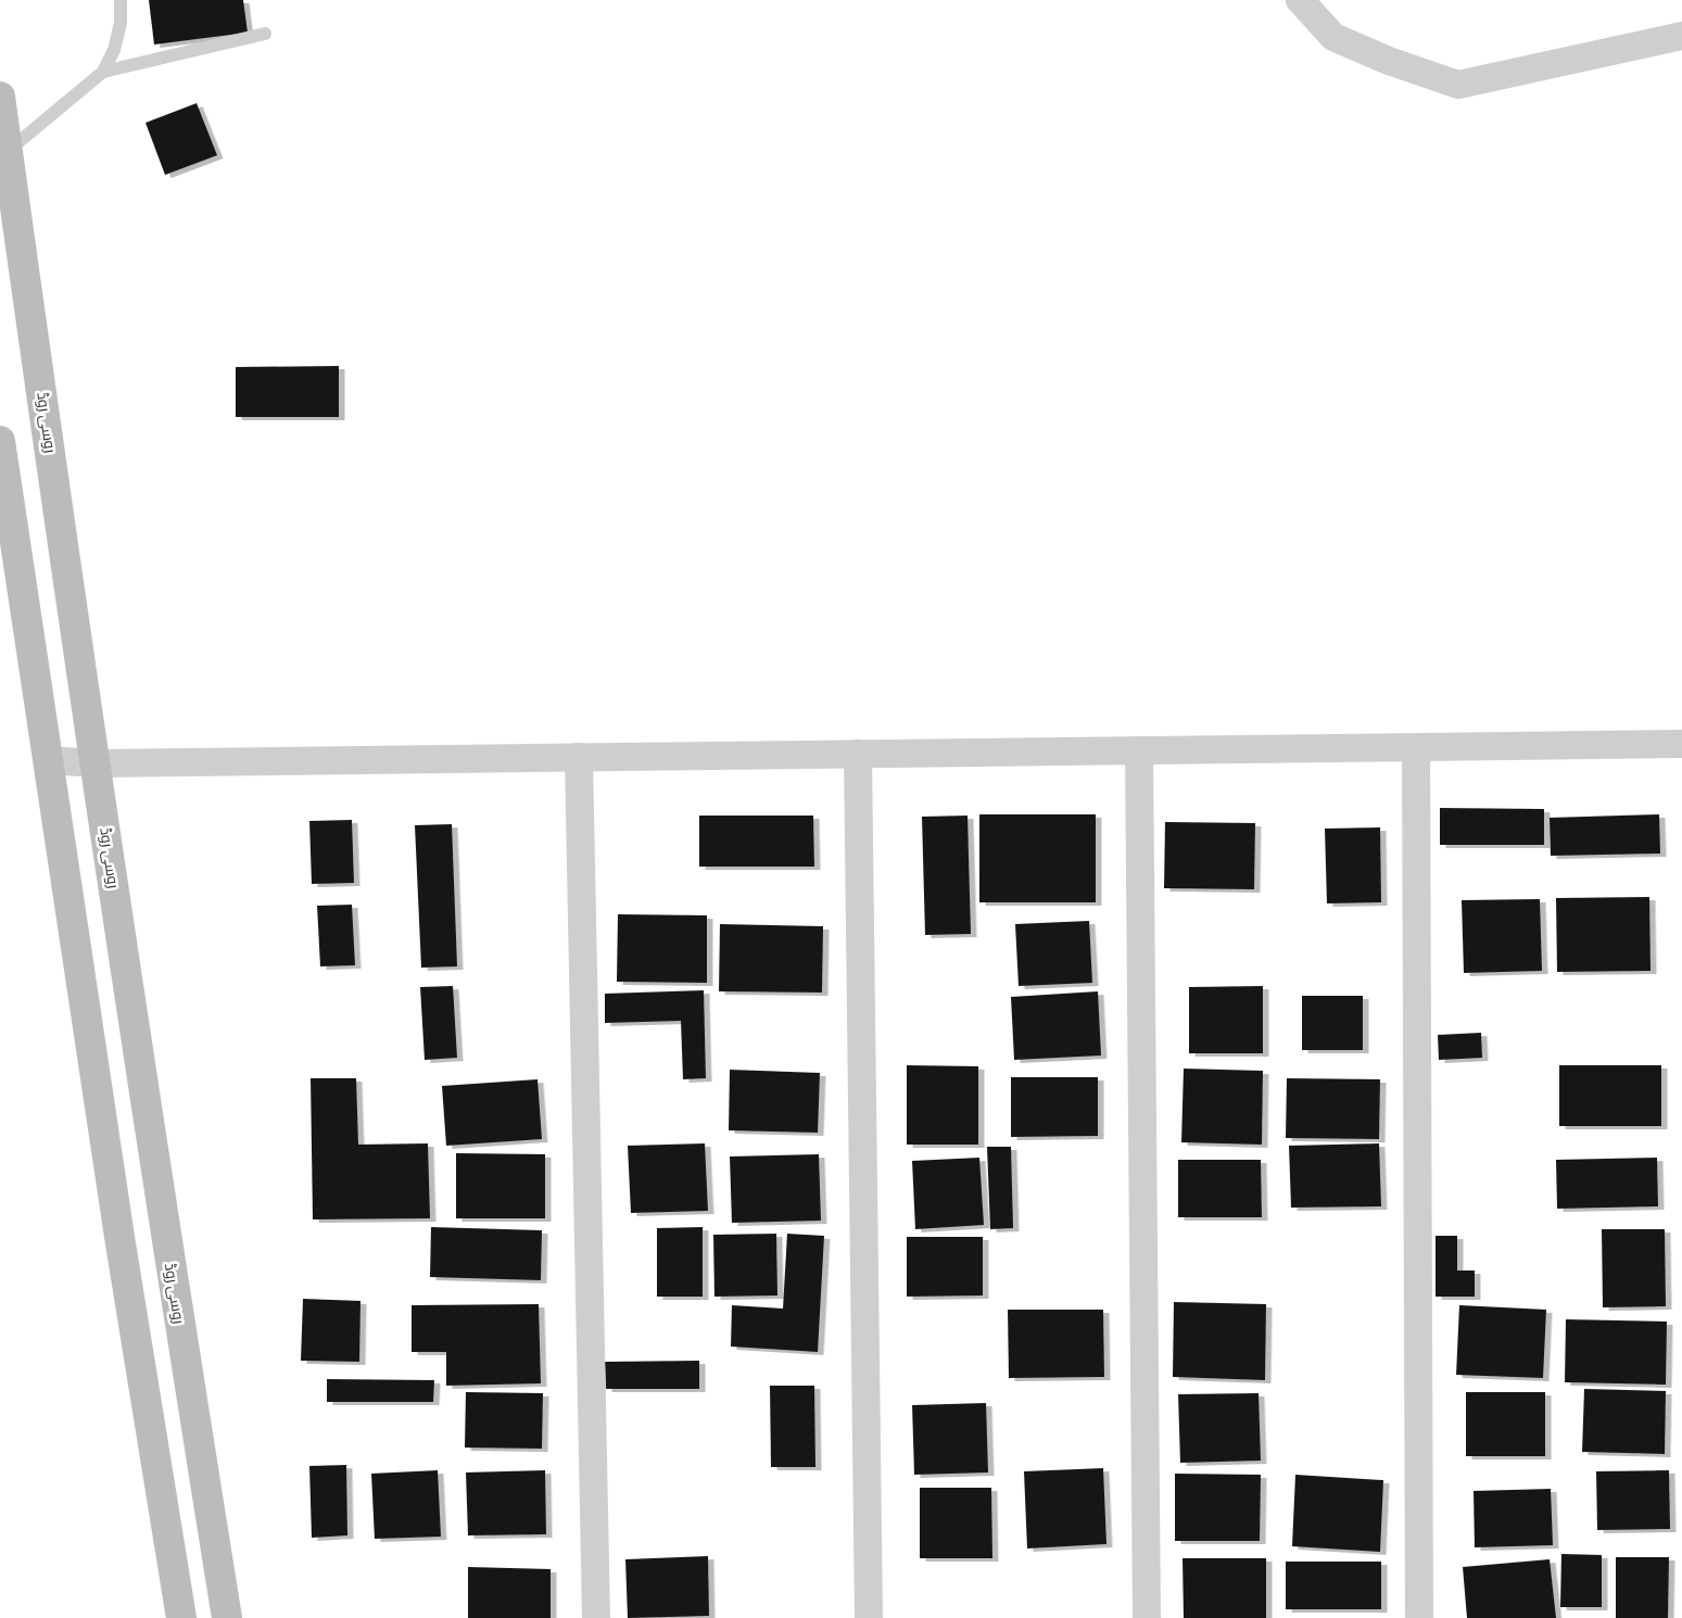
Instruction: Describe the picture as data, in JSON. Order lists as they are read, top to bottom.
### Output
{
  "streets": {
    "main road": ["روسی روڈ"]
  }
}
